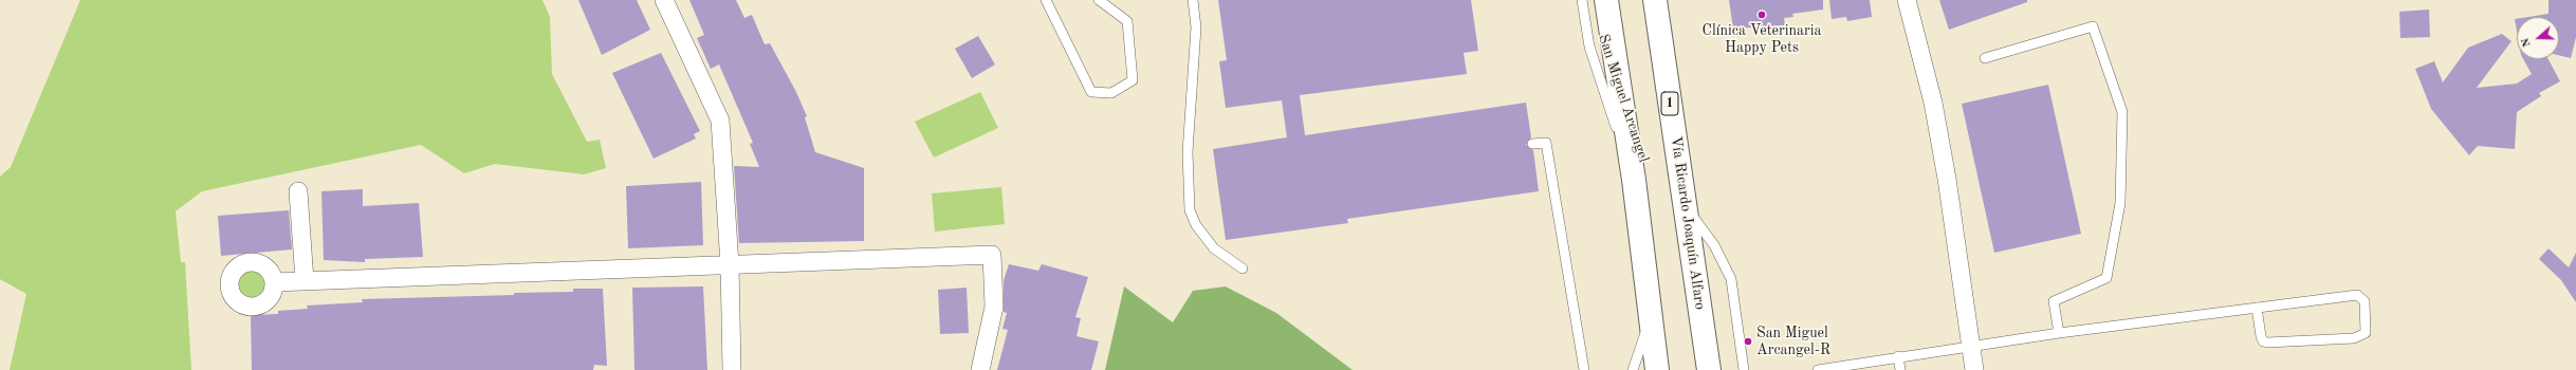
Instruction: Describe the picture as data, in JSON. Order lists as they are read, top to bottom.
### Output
{
  "streets": {
    "main road": ["1", "Vía Ricardo Joaquín Alfaro"],
    "lane": ["San Miguel Arcangel"]
  },
  "places": ["Clínica Veterinaria Happy Pets", "San Miguel Arcangel-R"],
  "north": "left"
}
